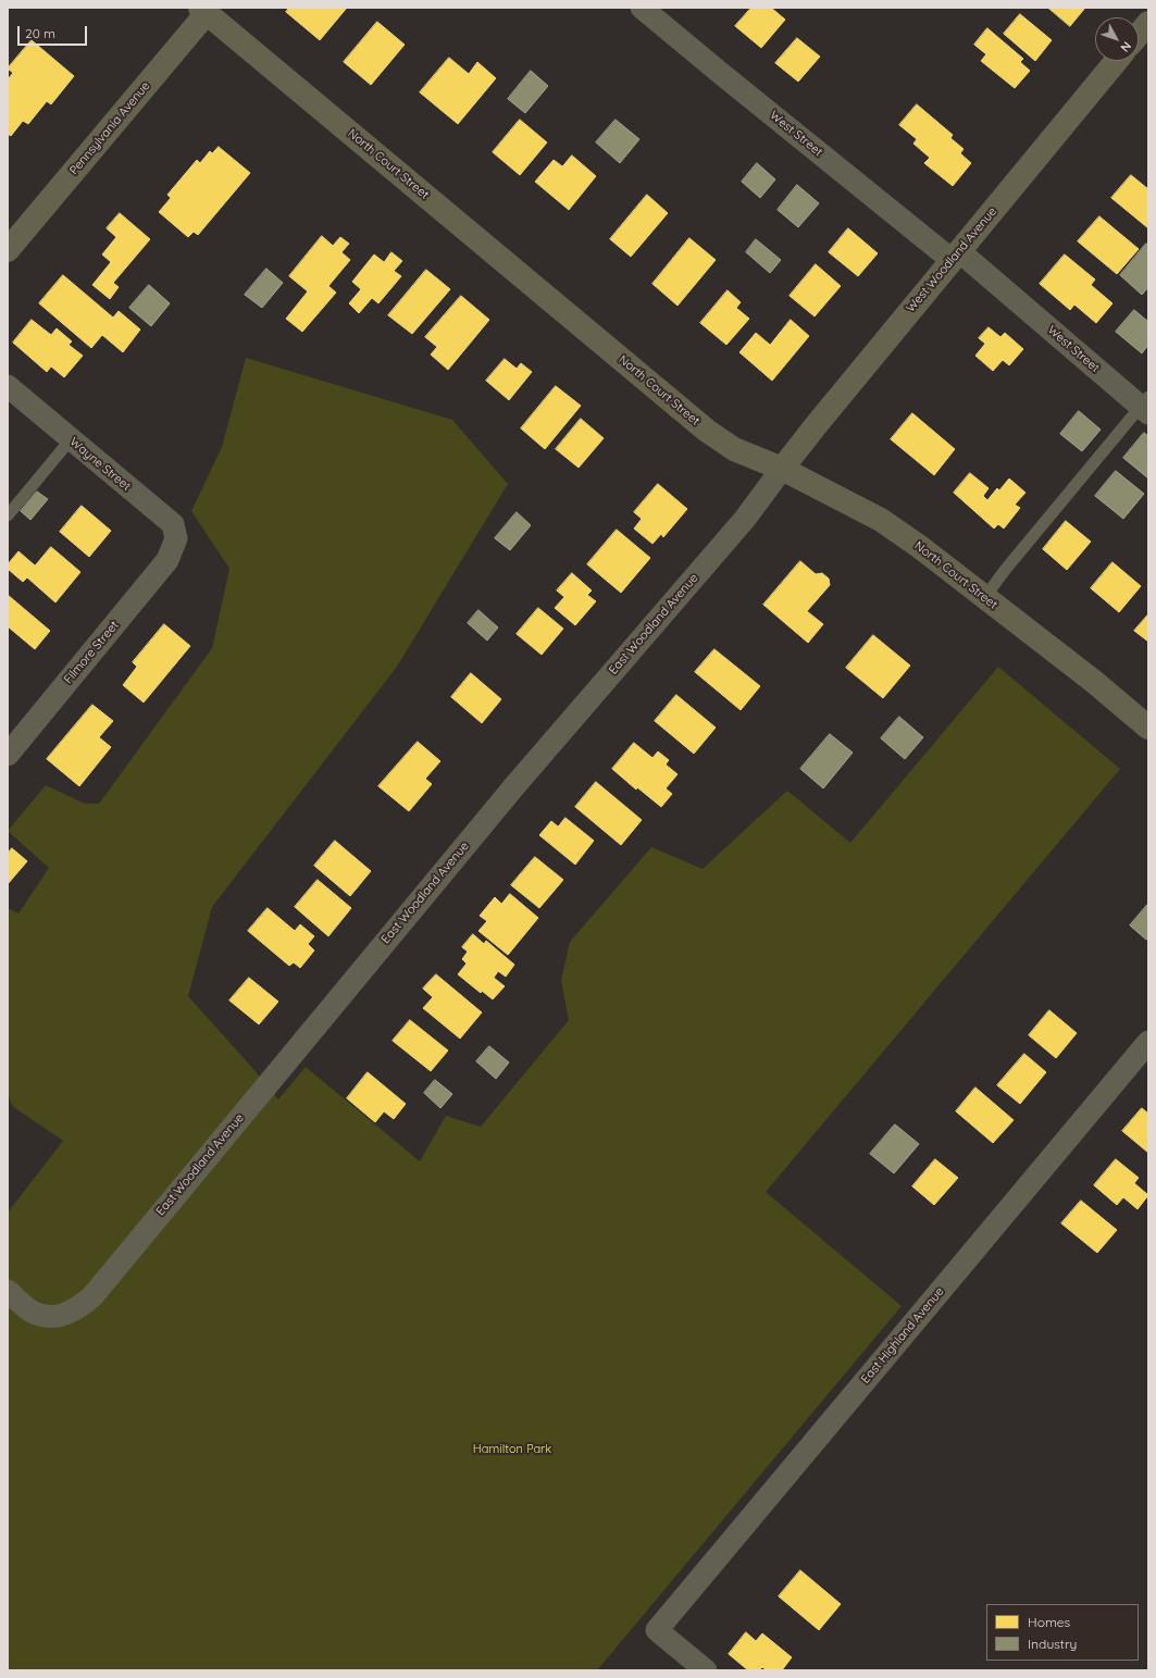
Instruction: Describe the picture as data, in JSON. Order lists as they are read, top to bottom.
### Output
{
  "streets": {
    "main road": ["Pennsylvania Avenue", "North Court Street", "West Woodland Avenue"],
    "street": [
      "West Street",
      "Wayne Street",
      "East Woodland Avenue",
      "Filmore Street",
      "East Highland Avenue"
    ]
  },
  "crossings": [
    ["Pennsylvania Avenue", "North Court Street"],
    ["West Street", "West Woodland Avenue"],
    ["North Court Street", "West Woodland Avenue"],
    ["North Court Street", "East Woodland Avenue"],
    ["West Woodland Avenue", "East Woodland Avenue"],
    ["Wayne Street", "Filmore Street"]
  ],
  "parks": ["Hamilton Park"],
  "legend": ["Homes", "Industry"],
  "scale_bar": "20 m",
  "north": "bottom right"
}
